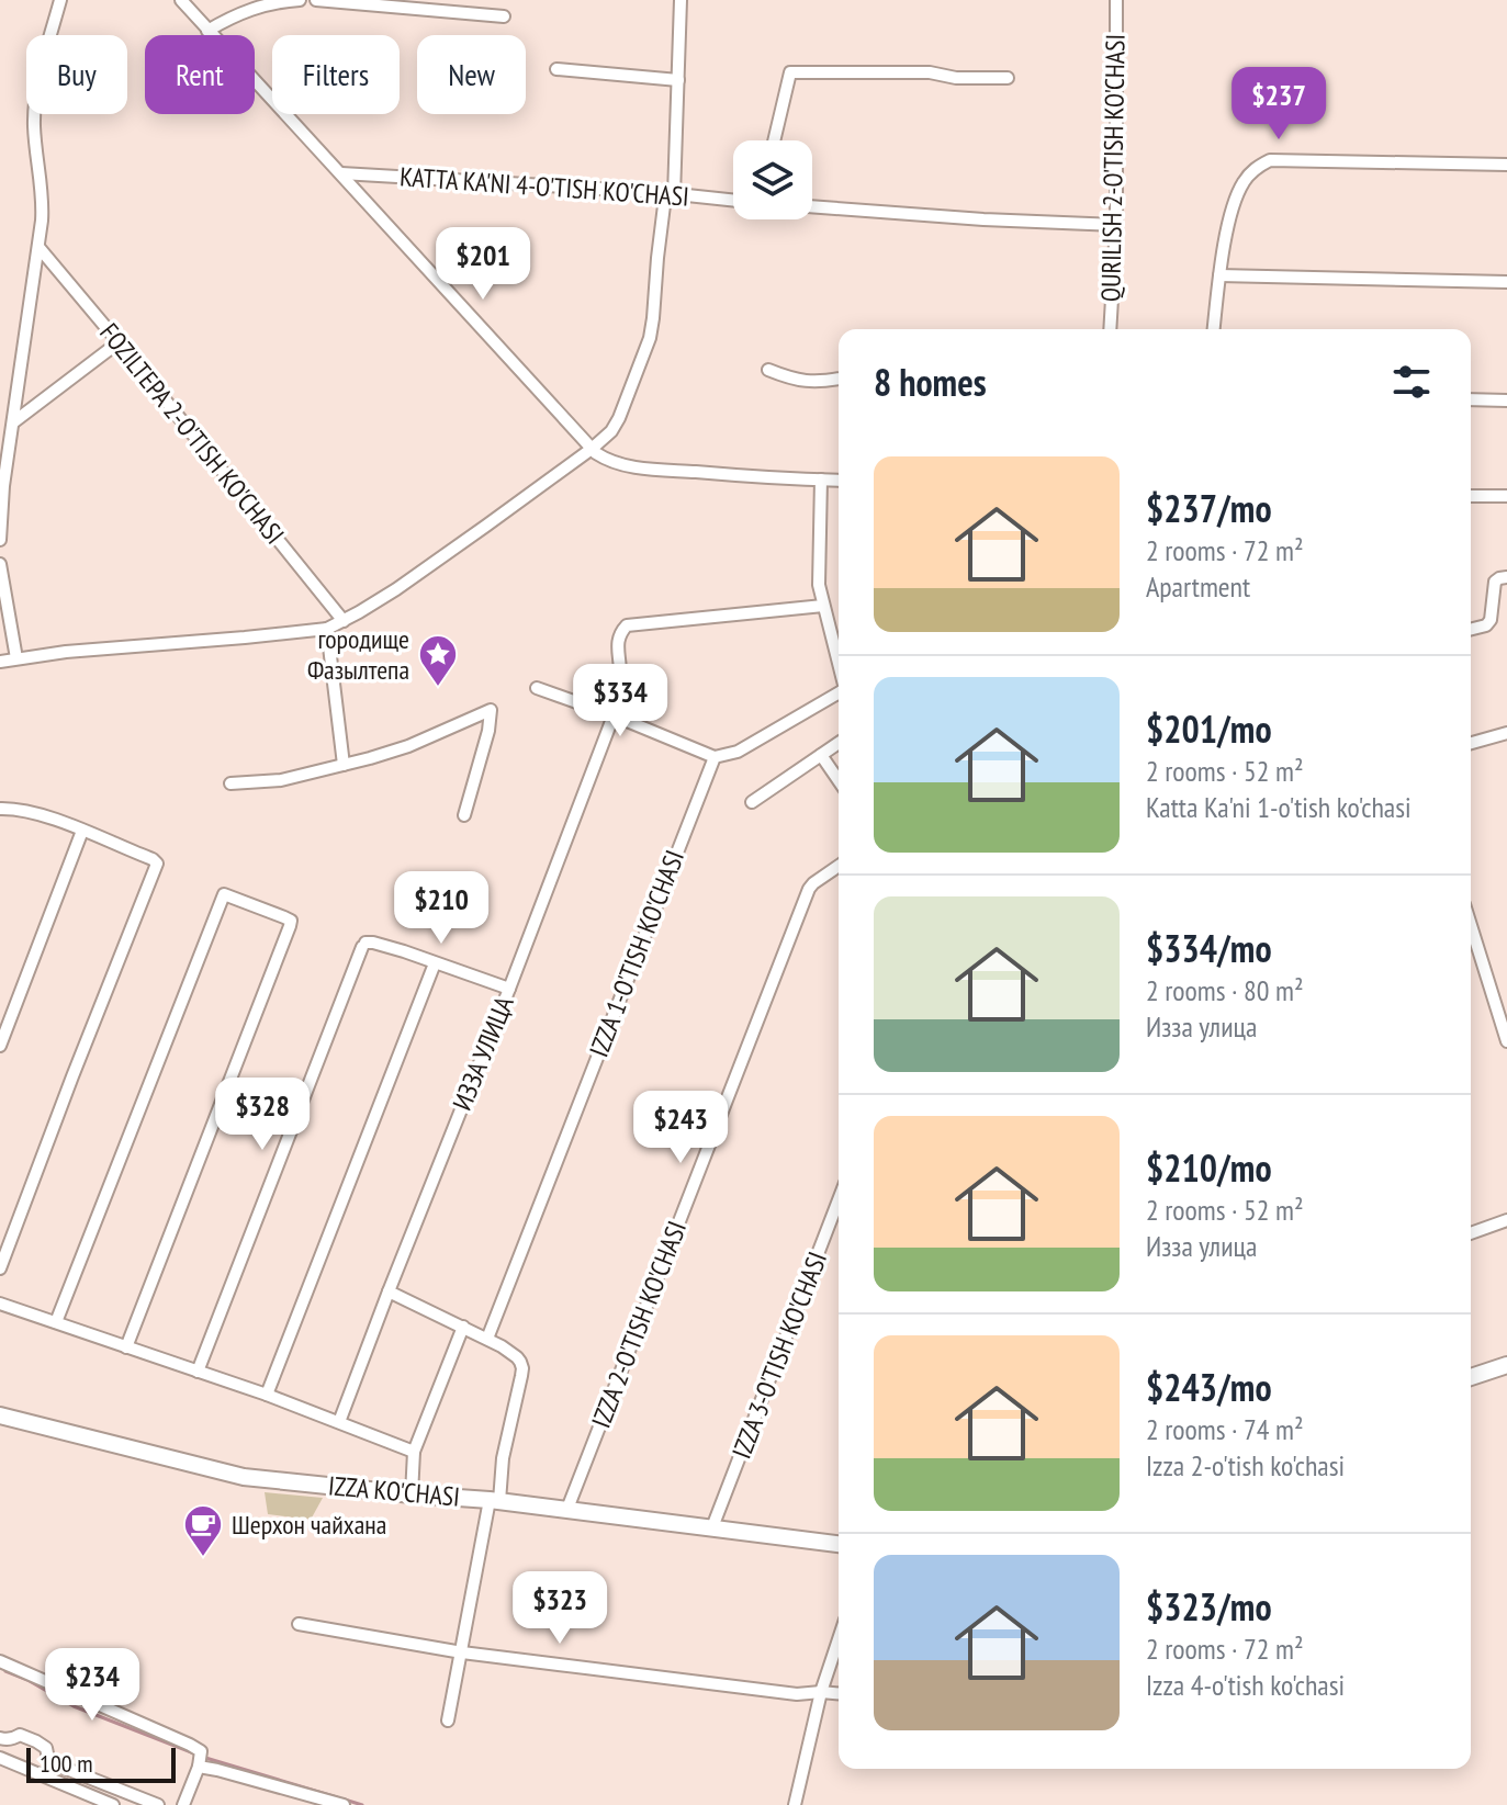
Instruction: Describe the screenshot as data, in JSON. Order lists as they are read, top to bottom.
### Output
{
  "streets": {
    "main road": ["IZZA KO'CHASI"],
    "street": [
      "QURILISH 2-O'TISH KO'CHASI",
      "KATTA KA'NI 4-O'TISH KO'CHASI",
      "FOZILTEPA 2-O'TISH KO'CHASI",
      "IZZA 1-O'TISH KO'CHASI",
      "ИЗЗА УЛИЦА",
      "IZZA 2-O'TISH KO'CHASI",
      "IZZA 3-O'TISH KO'CHASI"
    ]
  },
  "crossings": [
    ["IZZA 2-O'TISH KO'CHASI", "IZZA KO'CHASI"],
    ["IZZA 3-O'TISH KO'CHASI", "IZZA KO'CHASI"]
  ],
  "places": {
    "place": ["городище Фазылтепа"],
    "cafe": ["Шерхон чайхана"]
  },
  "scale_bar": "100 m",
  "page": {
    "chip": [
      "Buy",
      "Rent",
      "Filters",
      "New"
    ],
    "price": [
      "$237",
      "$201",
      "$334",
      "$210",
      "$328",
      "$243",
      "$323",
      "$234"
    ],
    "heading": "8 homes",
    "list": [
      {
        "name": "$237/mo",
        "note": "2 rooms · 72 m² · Apartment"
      },
      {
        "name": "$201/mo",
        "note": "2 rooms · 52 m² · Katta Ka'ni 1-o'tish ko'chasi"
      },
      {
        "name": "$334/mo",
        "note": "2 rooms · 80 m² · Изза улица"
      },
      {
        "name": "$210/mo",
        "note": "2 rooms · 52 m² · Изза улица"
      },
      {
        "name": "$243/mo",
        "note": "2 rooms · 74 m² · Izza 2-o'tish ko'chasi"
      },
      {
        "name": "$323/mo",
        "note": "2 rooms · 72 m² · Izza 4-o'tish ko'chasi"
      }
    ],
    "scale": "100 m"
  }
}
